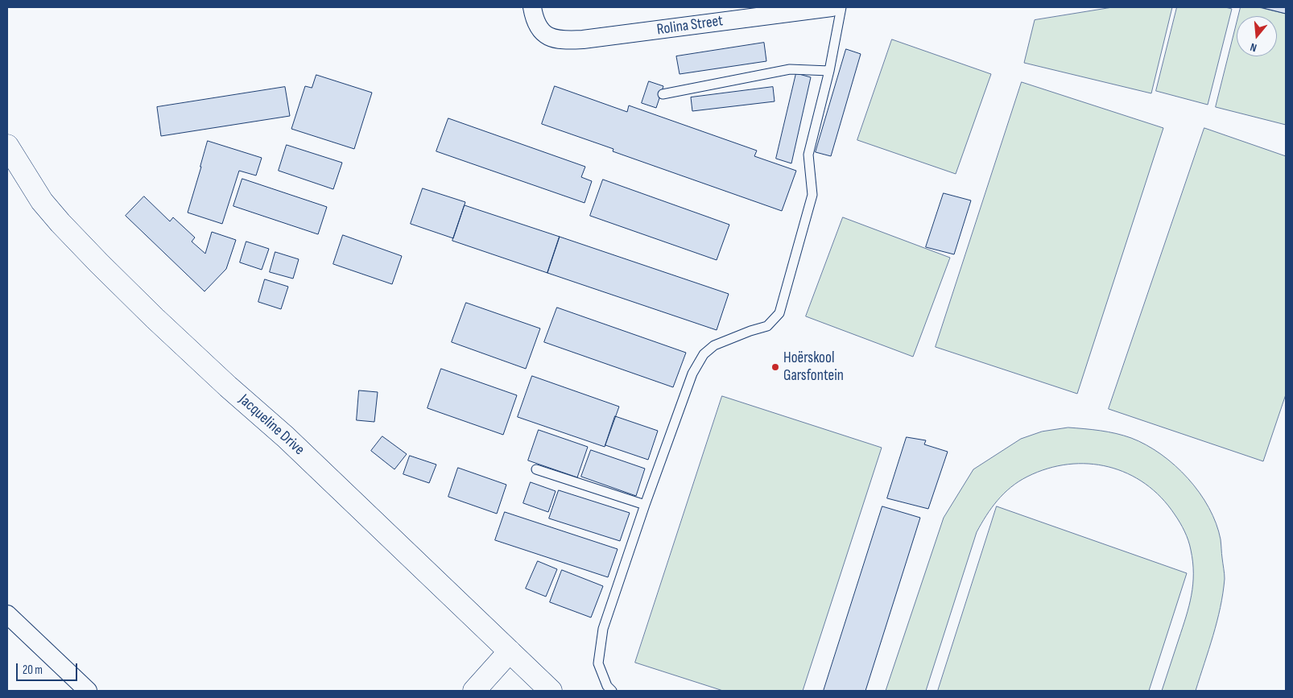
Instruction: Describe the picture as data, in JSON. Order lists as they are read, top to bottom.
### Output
{
  "streets": {
    "street": ["Rolina Street", "Jacqueline Drive"]
  },
  "places": ["Hoërskool Garsfontein"],
  "scale_bar": "20 m",
  "north": "bottom"
}
